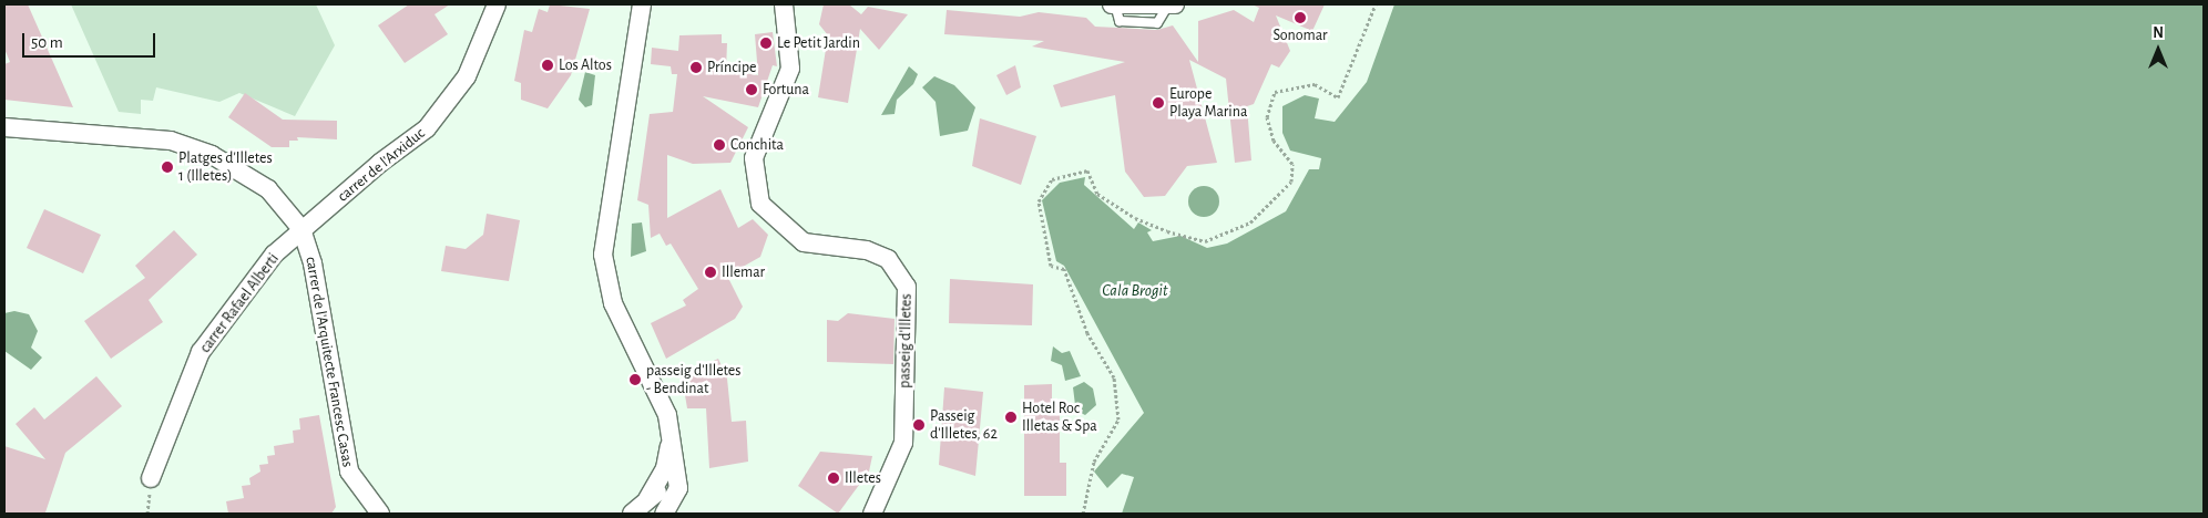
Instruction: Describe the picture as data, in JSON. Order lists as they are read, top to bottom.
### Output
{
  "streets": {
    "street": [
      "carrer de l'Arxiduc",
      "carrer Rafael Alberti",
      "passeig d'Illetes",
      "carrer de l'Arquitecte Francesc Casas"
    ]
  },
  "crossings": [
    ["carrer de l'Arxiduc", "carrer Rafael Alberti"],
    ["carrer de l'Arxiduc", "carrer de l'Arquitecte Francesc Casas"],
    ["carrer Rafael Alberti", "carrer de l'Arquitecte Francesc Casas"]
  ],
  "water": ["Cala Brogit"],
  "places": [
    "Sonomar",
    "Le Petit Jardin",
    "Los Altos",
    "Príncipe",
    "Fortuna",
    "Europe Playa Marina",
    "Conchita",
    "Platges d'Illetes 1 (Illetes)",
    "Illemar",
    "passeig d'Illetes - Bendinat",
    "Hotel Roc Illetas & Spa",
    "Passeig d'Illetes, 62",
    "Illetes"
  ],
  "scale_bar": "50 m",
  "north": "top"
}
